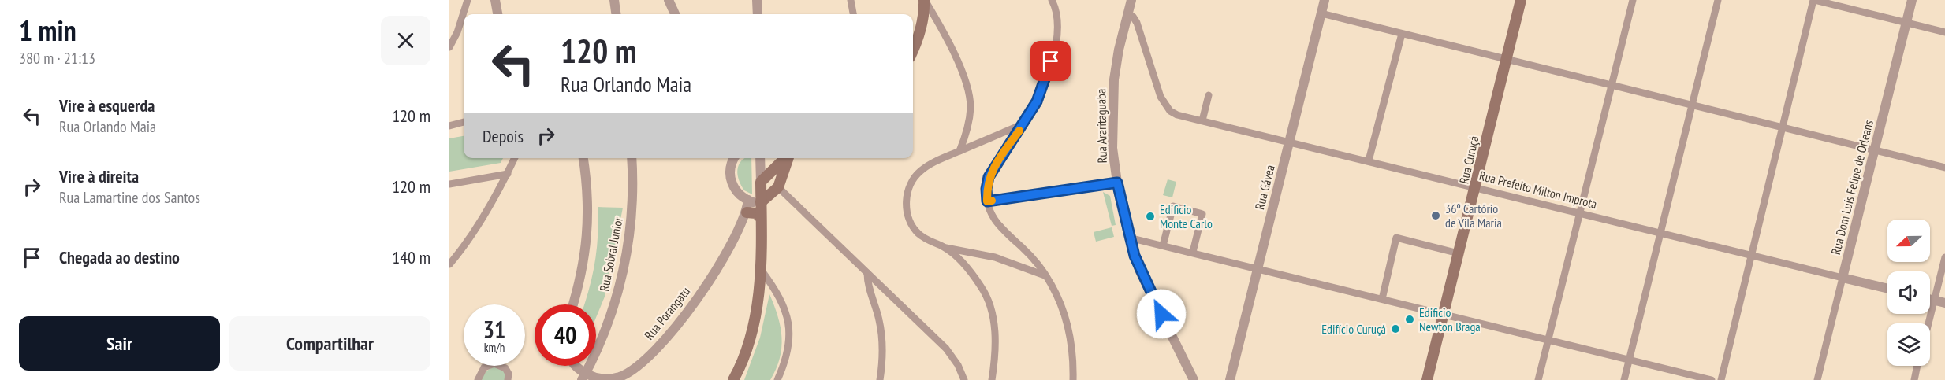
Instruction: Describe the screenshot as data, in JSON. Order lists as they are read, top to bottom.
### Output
{
  "streets": {
    "main road": ["Rua Curuçá"],
    "street": [
      "Rua Araritaguaba",
      "Rua Gávea",
      "Rua Dom Luís Felipe de Orleans",
      "Rua Prefeito Milton Improta",
      "Rua Sobral Junior",
      "Rua Porangatu"
    ]
  },
  "crossings": [
    ["Rua Araritaguaba", "Rua Prefeito Milton Improta"],
    ["Rua Curuçá", "Rua Prefeito Milton Improta"],
    ["Rua Gávea", "Rua Prefeito Milton Improta"],
    ["Rua Dom Luís Felipe de Orleans", "Rua Prefeito Milton Improta"],
    ["Rua Sobral Junior", "Rua Porangatu"]
  ],
  "places": [
    "36º Cartório de Vila Maria",
    "Edificio Monte Carlo",
    "Edificio Newton Braga",
    "Edifício Curuçá"
  ],
  "north": "left",
  "page": {
    "heading": ["1 min", "380 m · 21:13"],
    "turn": ["120 m", "Rua Orlando Maia"],
    "list": [
      {
        "name": "Vire à esquerda",
        "note": "Rua Orlando Maia",
        "value": "120 m"
      },
      {
        "name": "Vire à direita",
        "note": "Rua Lamartine dos Santos",
        "value": "120 m"
      },
      {
        "name": "Chegada ao destino",
        "value": "140 m"
      }
    ],
    "then": "Depois",
    "speed": "31 km/h",
    "limit": "40",
    "buttons": ["Sair", "Compartilhar"]
  }
}
